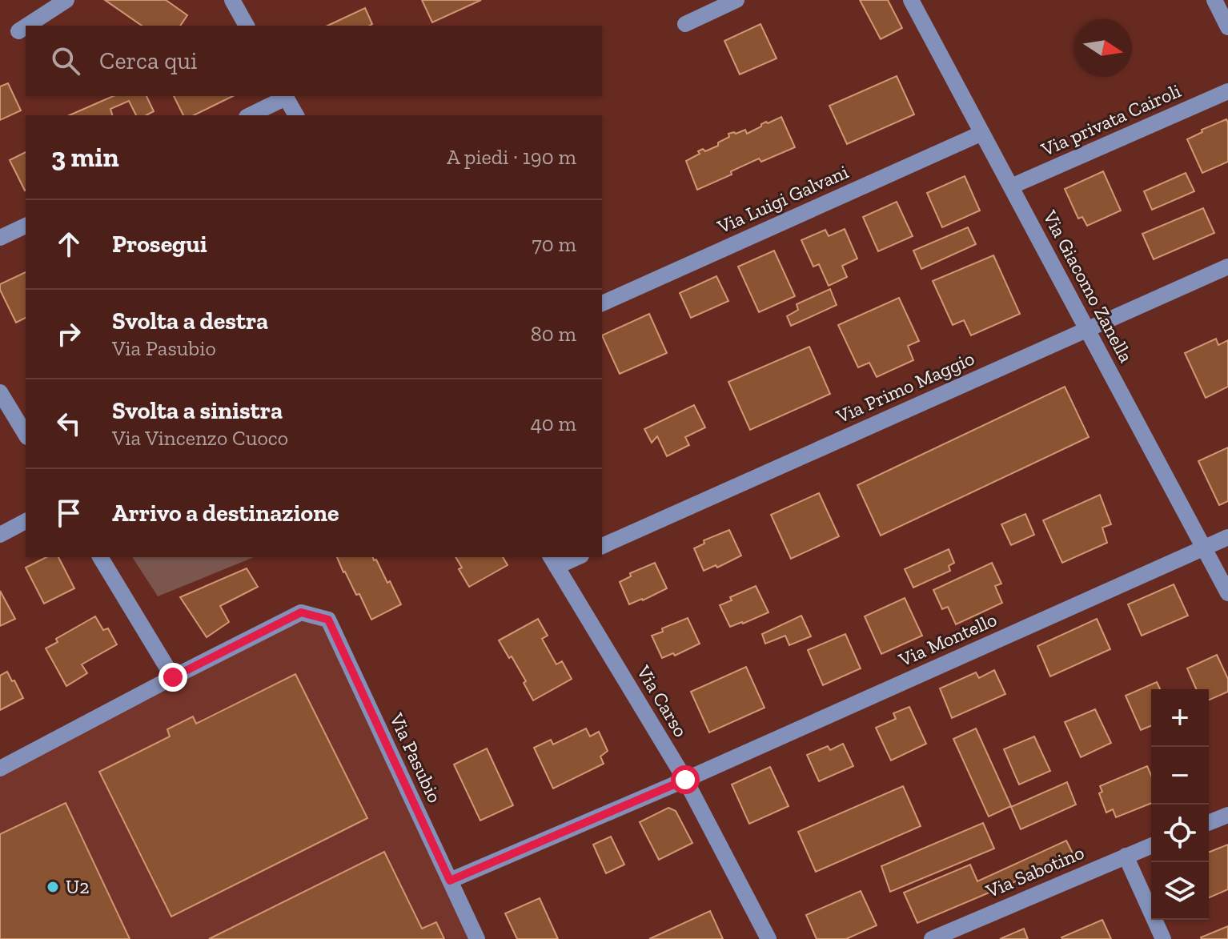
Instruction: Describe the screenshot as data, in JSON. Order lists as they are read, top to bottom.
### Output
{
  "streets": {
    "street": [
      "Via privata Cairoli",
      "Via Luigi Galvani",
      "Via Giacomo Zanella",
      "Via Primo Maggio",
      "Via Montello",
      "Via Carso",
      "Via Pasubio",
      "Via Sabotino"
    ]
  },
  "crossings": [
    ["Via privata Cairoli", "Via Giacomo Zanella"],
    ["Via Luigi Galvani", "Via Giacomo Zanella"],
    ["Via Giacomo Zanella", "Via Primo Maggio"],
    ["Via Giacomo Zanella", "Via Montello"],
    ["Via Montello", "Via Carso"],
    ["Via Montello", "Via Pasubio"]
  ],
  "places": ["U2"],
  "north": "right",
  "page": {
    "search": "Cerca qui",
    "heading": ["3 min", "A piedi · 190 m"],
    "list": [
      ["Prosegui", "70 m"],
      ["Svolta a destra", "Via Pasubio", "80 m"],
      ["Svolta a sinistra", "Via Vincenzo Cuoco", "40 m"],
      "Arrivo a destinazione"
    ],
    "map_buttons": ["+", "−"]
  }
}
